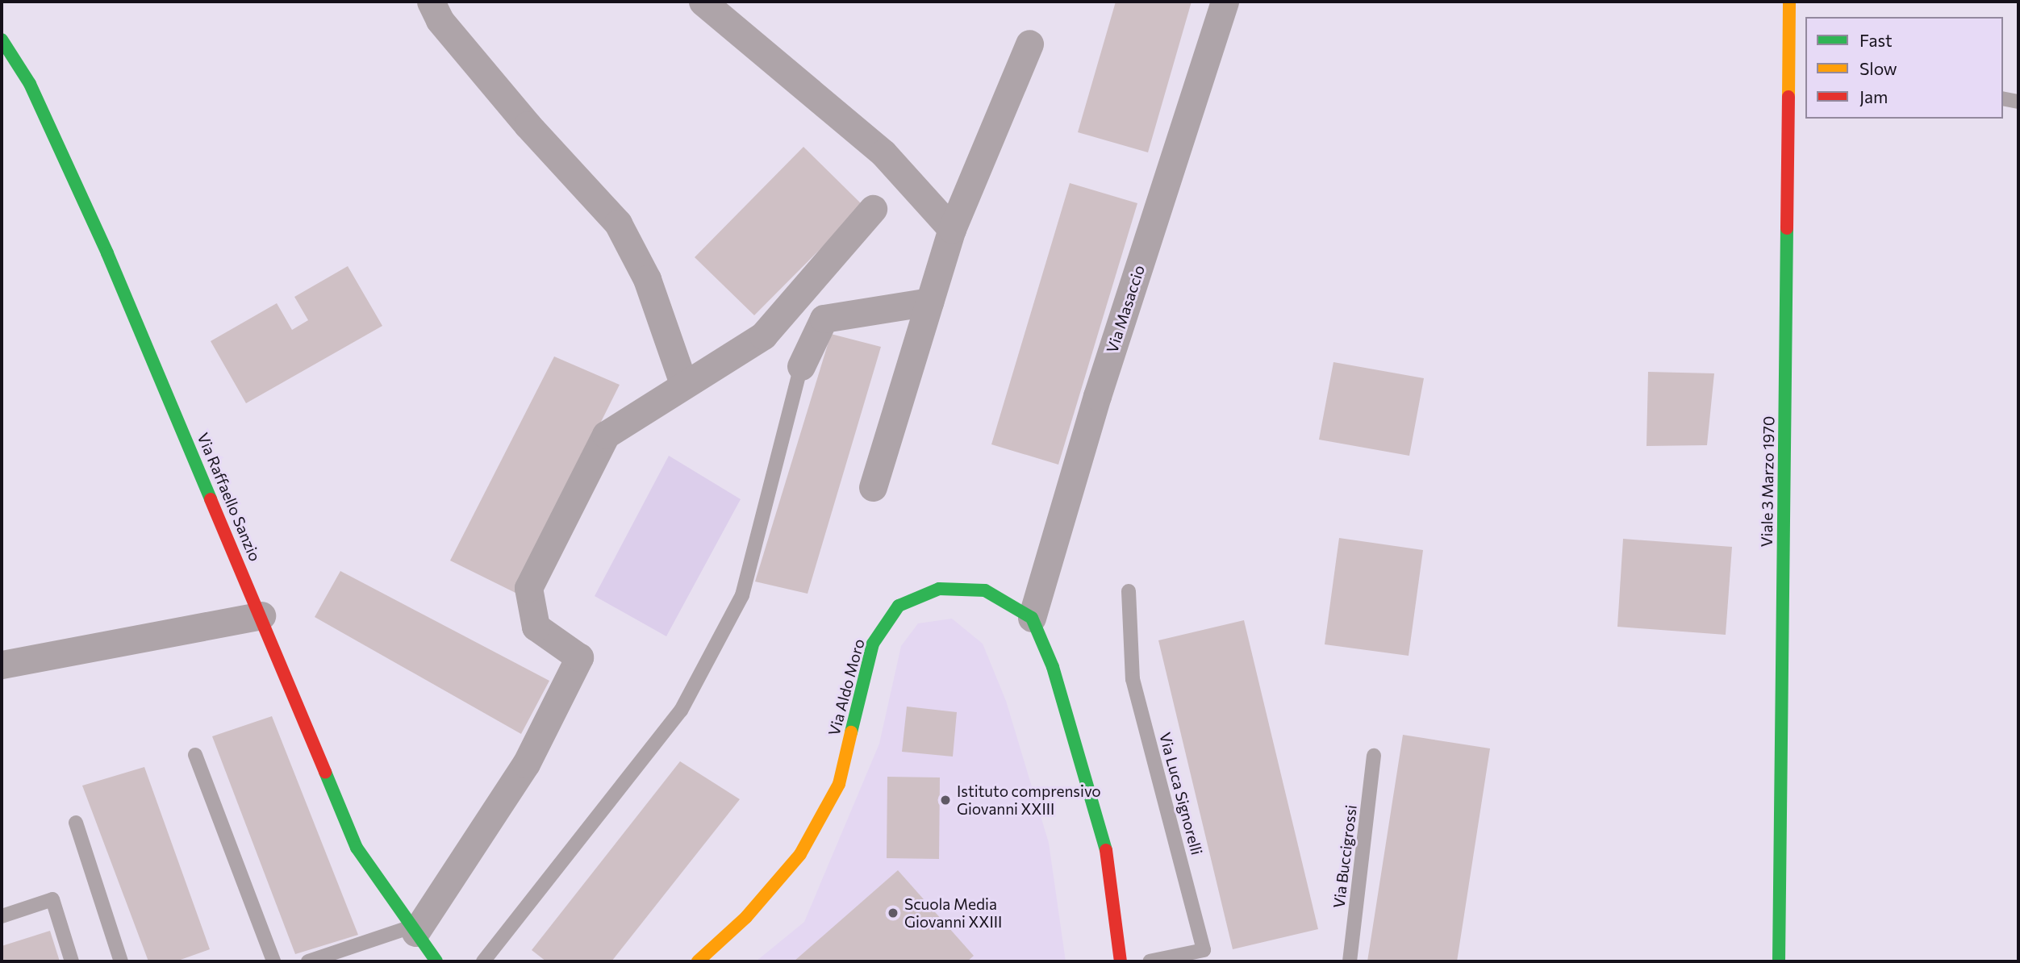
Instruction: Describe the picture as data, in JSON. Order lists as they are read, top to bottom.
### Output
{
  "streets": {
    "street": [
      "Via Masaccio",
      "Viale 3 Marzo 1970",
      "Via Raffaello Sanzio",
      "Via Aldo Moro"
    ],
    "lane": ["Via Luca Signorelli", "Via Buccigrossi"]
  },
  "crossings": [
    ["Via Masaccio", "Via Aldo Moro"]
  ],
  "places": ["Istituto comprensivo Giovanni XXIII", "Scuola Media Giovanni XXIII"],
  "legend": ["Fast", "Slow", "Jam"]
}
